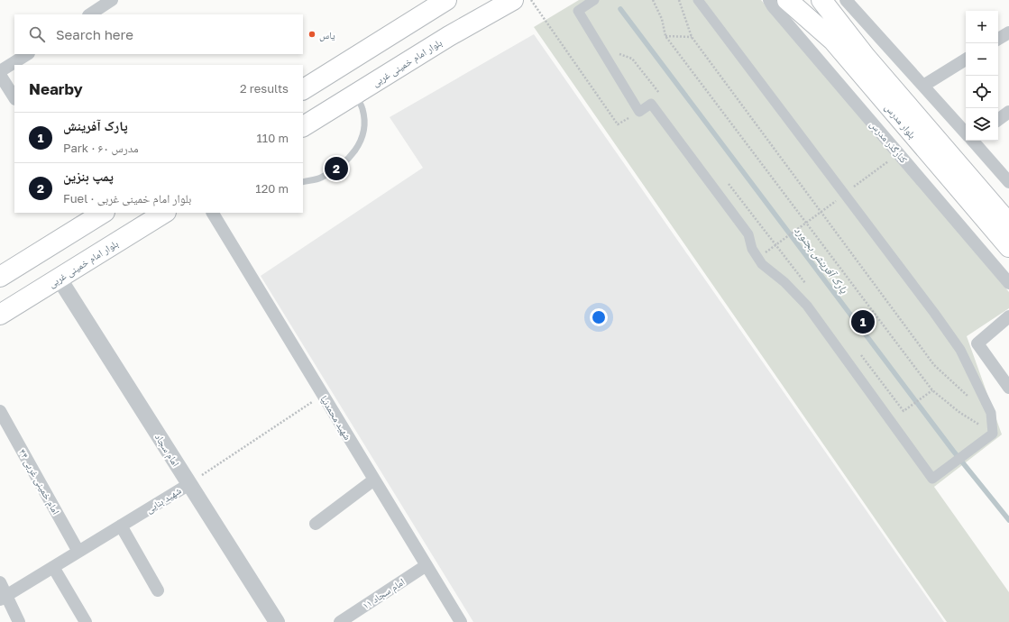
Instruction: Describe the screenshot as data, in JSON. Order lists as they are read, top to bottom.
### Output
{
  "streets": {
    "main road": ["بلوار امام خمینی غربی", "بلوار مدرس"],
    "street": [
      "کنارگذر مدرس",
      "شهید محمدنیا",
      "امام سجاد",
      "امام خمینی غربی ۴۴",
      "شهید بنایی",
      "امام سجاد ۱۱"
    ]
  },
  "crossings": [
    ["بلوار امام خمینی غربی", "امام سجاد"],
    ["شهید محمدنیا", "شهید بنایی"],
    ["شهید محمدنیا", "امام سجاد ۱۱"],
    ["امام سجاد", "شهید بنایی"],
    ["امام خمینی غربی ۴۴", "شهید بنایی"]
  ],
  "water": ["پارک آفرینش بجنورد"],
  "places": ["یاس"],
  "page": {
    "map_buttons": ["+", "−"],
    "search": "Search here",
    "heading": ["Nearby", "2 results"],
    "list": [
      {
        "mark": "1",
        "name": "پارک آفرینش",
        "note": "Park · مدرس ۶۰",
        "value": "110 m"
      },
      {
        "mark": "2",
        "name": "پمپ بنزین",
        "note": "Fuel · بلوار امام خمینی غربی",
        "value": "120 m"
      }
    ],
    "pins": ["2", "1"]
  }
}
